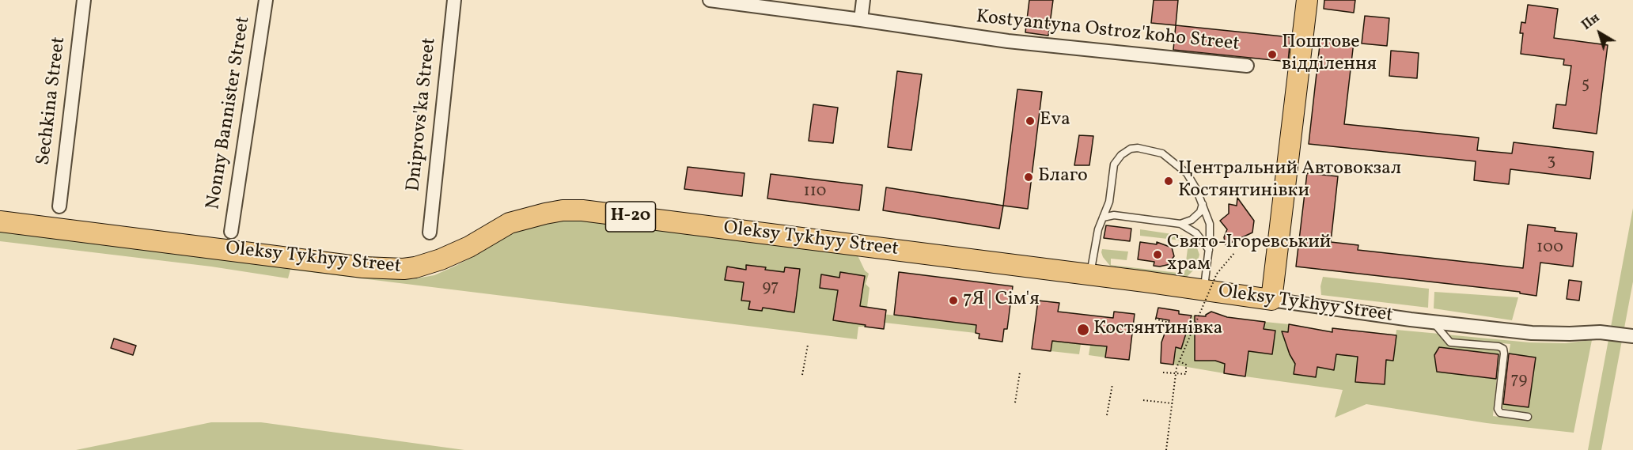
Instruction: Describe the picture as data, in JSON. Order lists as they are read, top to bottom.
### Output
{
  "streets": {
    "main road": ["Н-20", "Oleksy Tykhyy Street"],
    "street": [
      "Kostyantyna Ostroz'koho Street",
      "Sechkina Street",
      "Nonny Bannister Street",
      "Dniprovs'ka Street"
    ]
  },
  "places": [
    "Поштове відділення",
    "Eva",
    "Благо",
    "Центральний Автовокзал Костянтинівки",
    "Свято-Ігоревський храм",
    "7Я | Сім'я",
    "Костянтинівка"
  ],
  "house_numbers": [
    "5",
    "3",
    "110",
    "100",
    "97",
    "79"
  ],
  "north": "top left"
}
